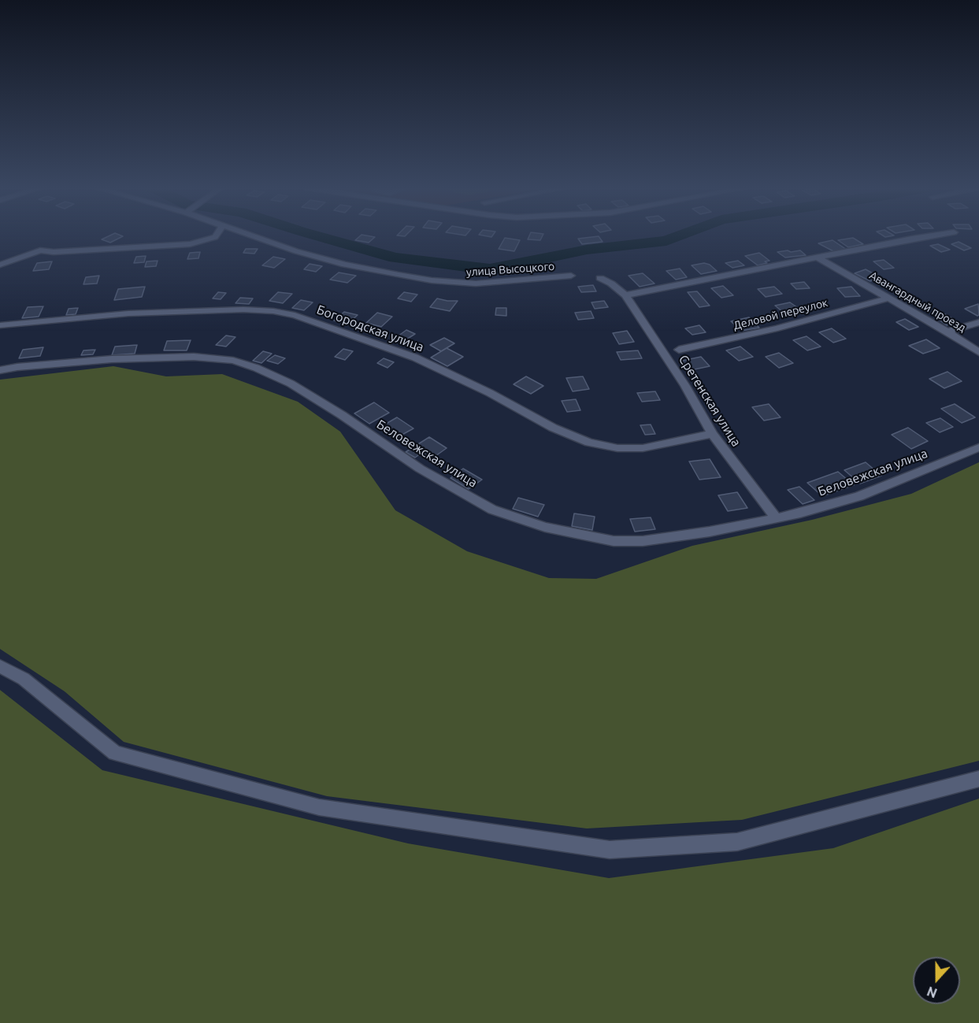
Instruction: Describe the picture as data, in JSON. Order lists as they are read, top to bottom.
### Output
{
  "streets": {
    "street": [
      "улица Высоцкого",
      "Авангардный проезд",
      "Деловой переулок",
      "Богородская улица",
      "Сретенская улица",
      "Беловежская улица"
    ]
  },
  "crossings": [
    ["Авангардный проезд", "Деловой переулок"],
    ["Богородская улица", "Сретенская улица"],
    ["Сретенская улица", "Беловежская улица"]
  ],
  "north": "bottom"
}
